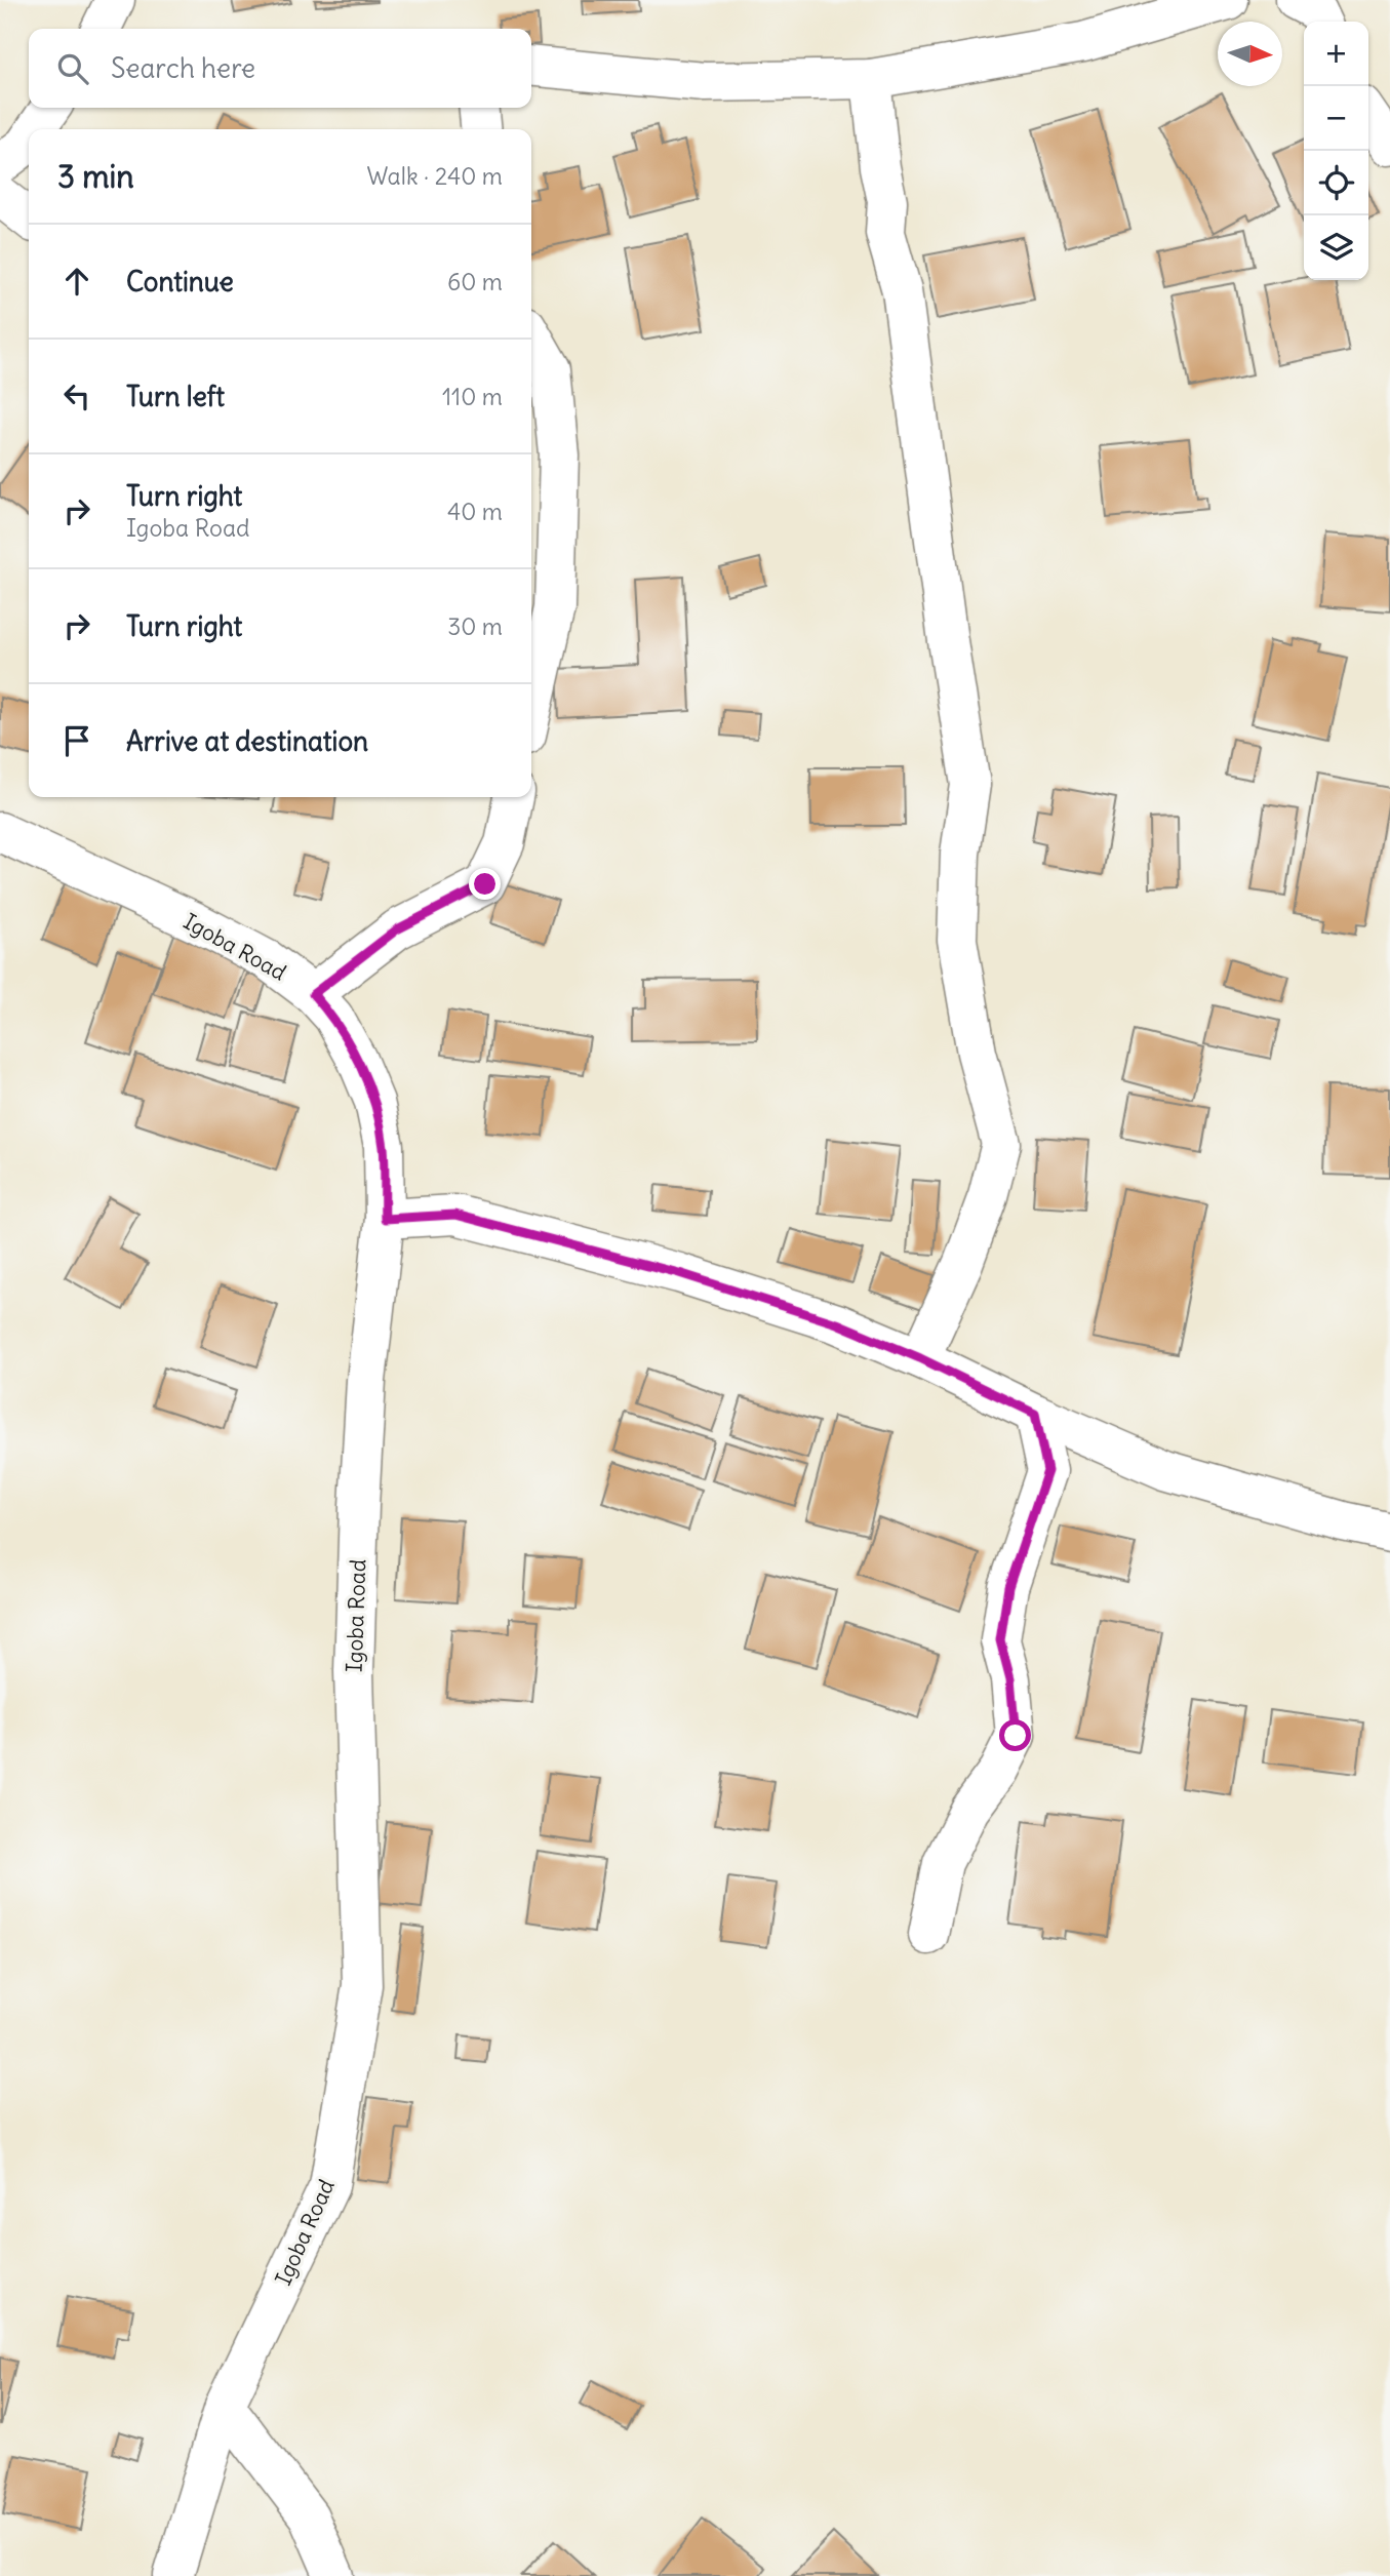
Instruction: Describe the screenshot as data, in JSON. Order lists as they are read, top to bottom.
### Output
{
  "streets": {
    "street": ["Igoba Road"]
  },
  "north": "right",
  "page": {
    "map_buttons": ["+", "−"],
    "search": "Search here",
    "heading": ["3 min", "Walk · 240 m"],
    "list": [
      ["Continue", "60 m"],
      ["Turn left", "110 m"],
      ["Turn right", "Igoba Road", "40 m"],
      ["Turn right", "30 m"],
      "Arrive at destination"
    ]
  }
}
